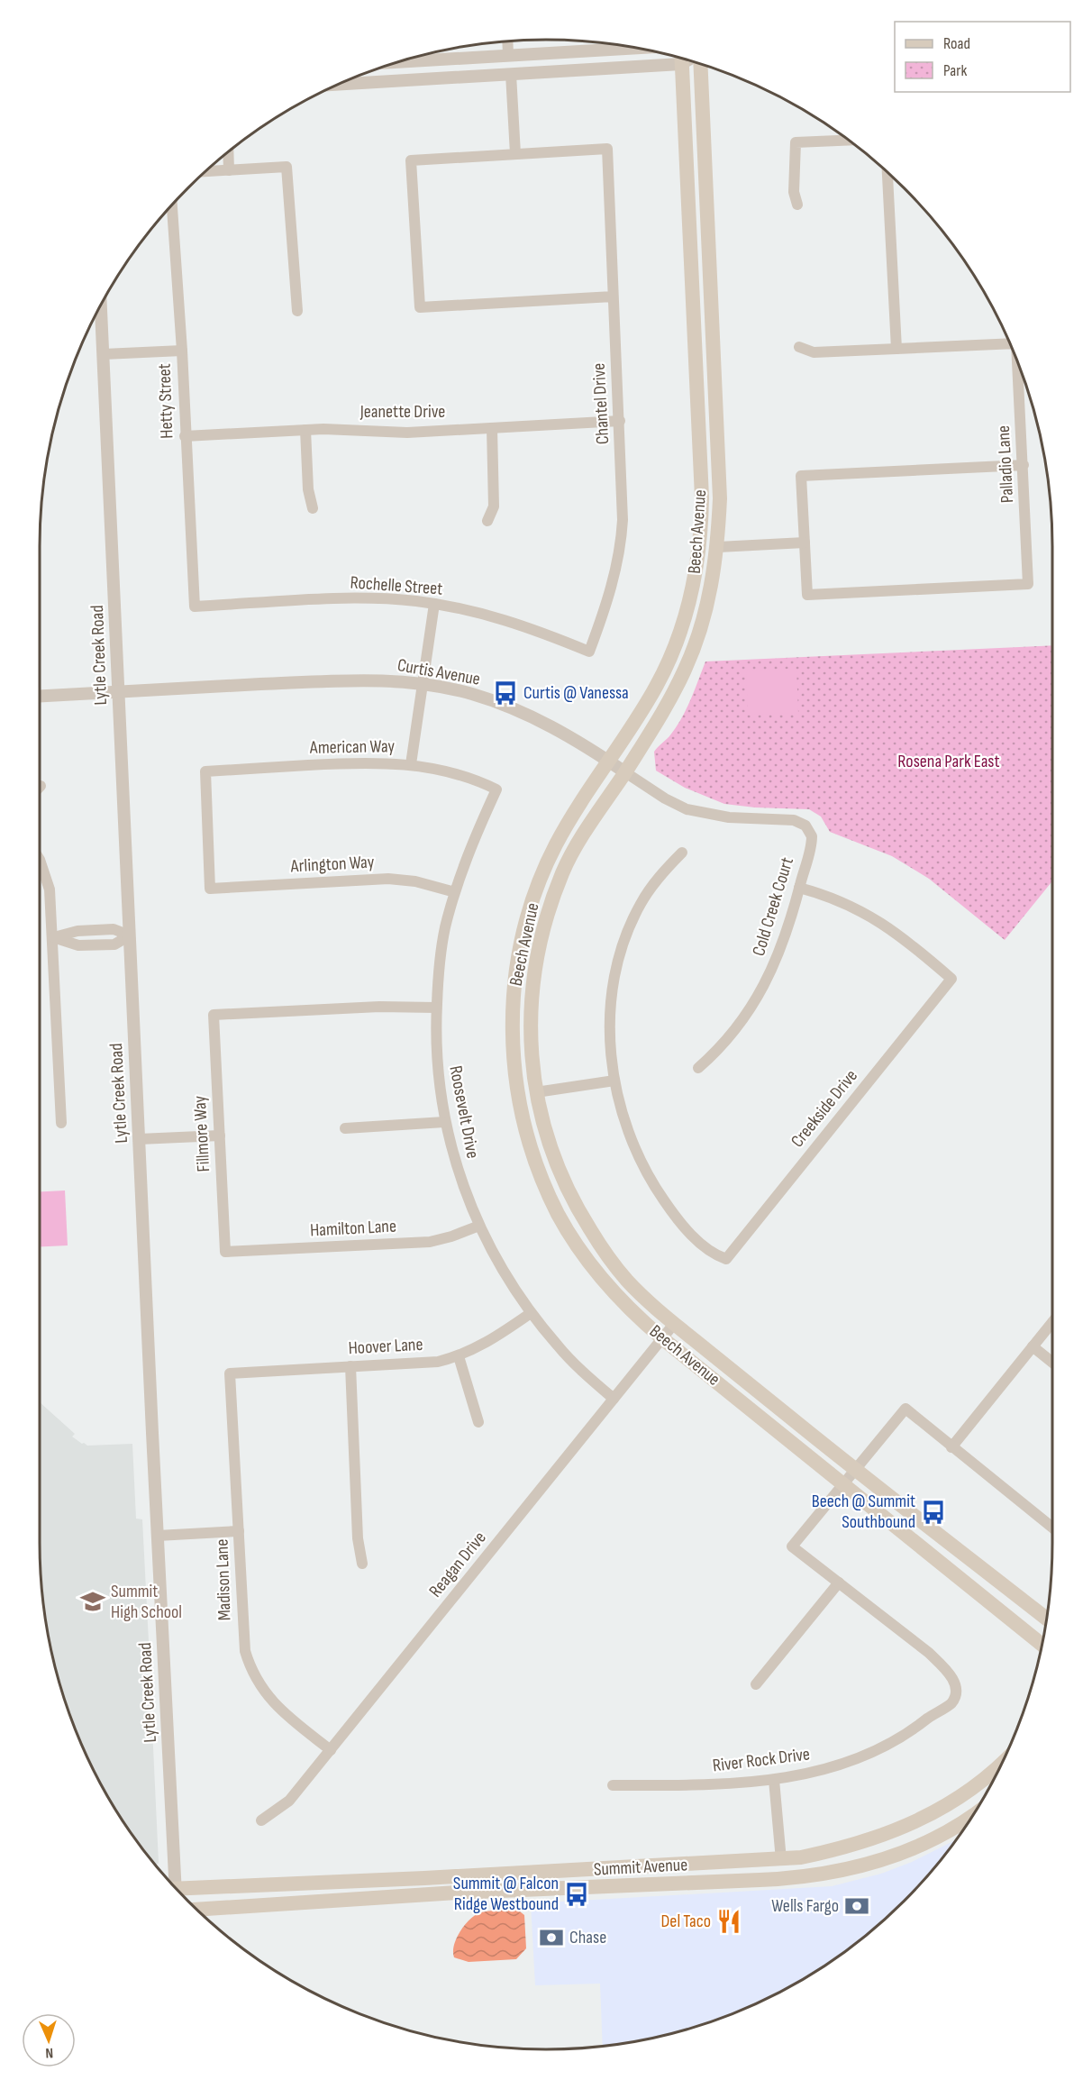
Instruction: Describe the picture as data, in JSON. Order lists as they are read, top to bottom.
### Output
{
  "streets": {
    "main road": ["Beech Avenue", "Summit Avenue"],
    "street": [
      "Hetty Street",
      "Chantel Drive",
      "Jeanette Drive",
      "Palladio Lane",
      "Rochelle Street",
      "Lytle Creek Road",
      "Curtis Avenue",
      "American Way",
      "Arlington Way",
      "Cold Creek Court",
      "Creekside Drive",
      "Roosevelt Drive",
      "Fillmore Way",
      "Hamilton Lane",
      "Hoover Lane",
      "Reagan Drive",
      "Madison Lane",
      "River Rock Drive"
    ]
  },
  "crossings": [
    ["Hetty Street", "Jeanette Drive"],
    ["Hetty Street", "Rochelle Street"],
    ["Chantel Drive", "Jeanette Drive"],
    ["Chantel Drive", "Rochelle Street"],
    ["Beech Avenue", "Curtis Avenue"],
    ["Beech Avenue", "Reagan Drive"],
    ["Lytle Creek Road", "Curtis Avenue"],
    ["Curtis Avenue", "Cold Creek Court"],
    ["American Way", "Arlington Way"],
    ["American Way", "Roosevelt Drive"],
    ["Arlington Way", "Roosevelt Drive"],
    ["Cold Creek Court", "Creekside Drive"],
    ["Roosevelt Drive", "Fillmore Way"],
    ["Roosevelt Drive", "Hamilton Lane"],
    ["Roosevelt Drive", "Hoover Lane"],
    ["Roosevelt Drive", "Reagan Drive"],
    ["Fillmore Way", "Hamilton Lane"],
    ["Hoover Lane", "Madison Lane"],
    ["Reagan Drive", "Madison Lane"]
  ],
  "parks": ["Rosena Park East"],
  "places": {
    "bus stop": ["Curtis @ Vanessa", "Beech @ Summit Southbound", "Summit @ Falcon Ridge Westbound"],
    "school or university": ["Summit High School"],
    "bank": ["Wells Fargo", "Chase"],
    "restaurant": ["Del Taco"]
  },
  "legend": ["Road", "Park"],
  "north": "bottom"
}
